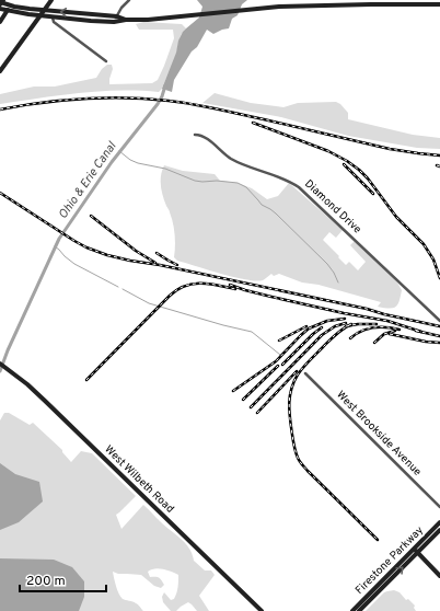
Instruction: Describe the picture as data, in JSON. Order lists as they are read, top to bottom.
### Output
{
  "streets": {
    "main road": ["West Wilbeth Road", "Firestone Parkway"],
    "street": ["Diamond Drive", "West Brookside Avenue"]
  },
  "water": ["Ohio & Erie Canal"],
  "scale_bar": "200 m"
}
